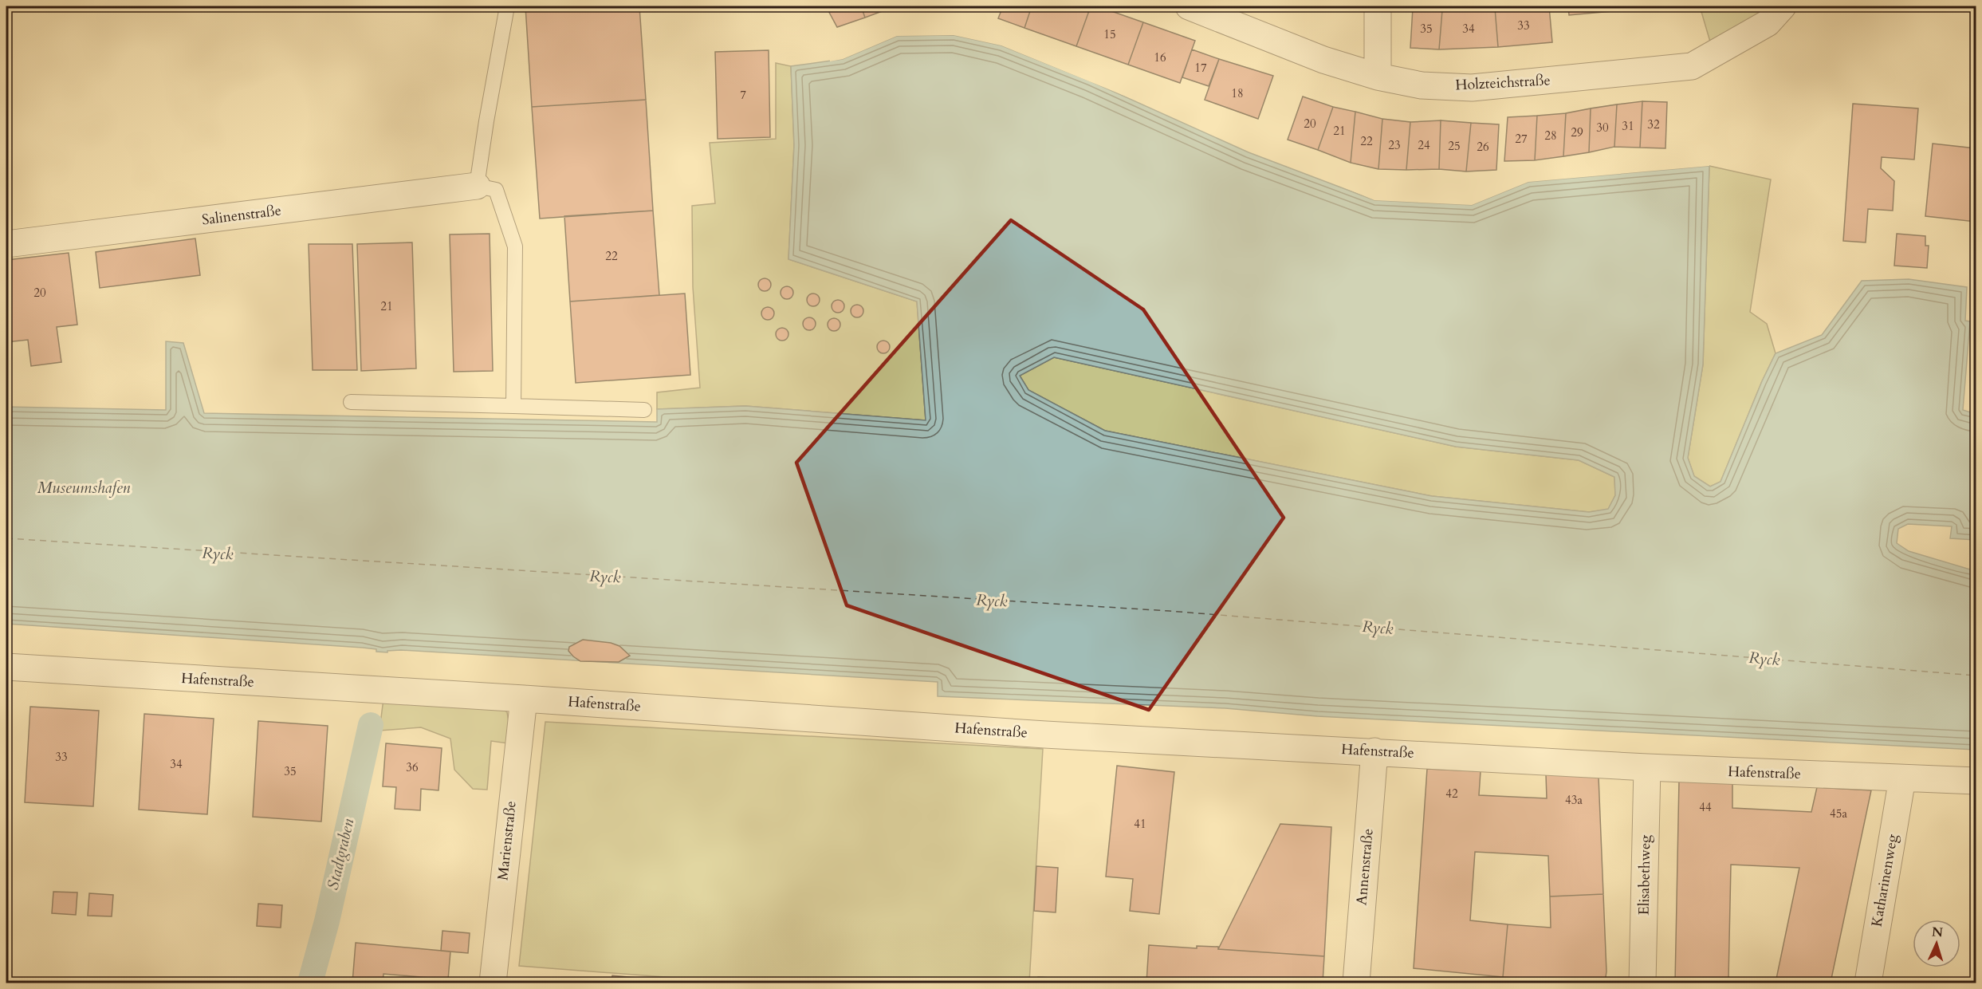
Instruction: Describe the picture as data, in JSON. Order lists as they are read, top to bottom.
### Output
{
  "streets": {
    "street": [
      "Holzteichstraße",
      "Salinenstraße",
      "Hafenstraße",
      "Marienstraße",
      "Annenstraße",
      "Elisabethweg",
      "Katharinenweg"
    ]
  },
  "crossings": [
    ["Hafenstraße", "Marienstraße"],
    ["Hafenstraße", "Annenstraße"],
    ["Hafenstraße", "Elisabethweg"],
    ["Hafenstraße", "Katharinenweg"]
  ],
  "water": ["Museumshafen", "Ryck", "Stadtgraben"],
  "house_numbers": [
    "33",
    "35",
    "34",
    "15",
    "16",
    "17",
    "18",
    "7",
    "20",
    "32",
    "31",
    "30",
    "21",
    "29",
    "28",
    "27",
    "22",
    "23",
    "24",
    "25",
    "26",
    "22",
    "20",
    "21",
    "33",
    "34",
    "36",
    "35",
    "42",
    "43a",
    "44",
    "45a",
    "41"
  ],
  "north": "top"
}
